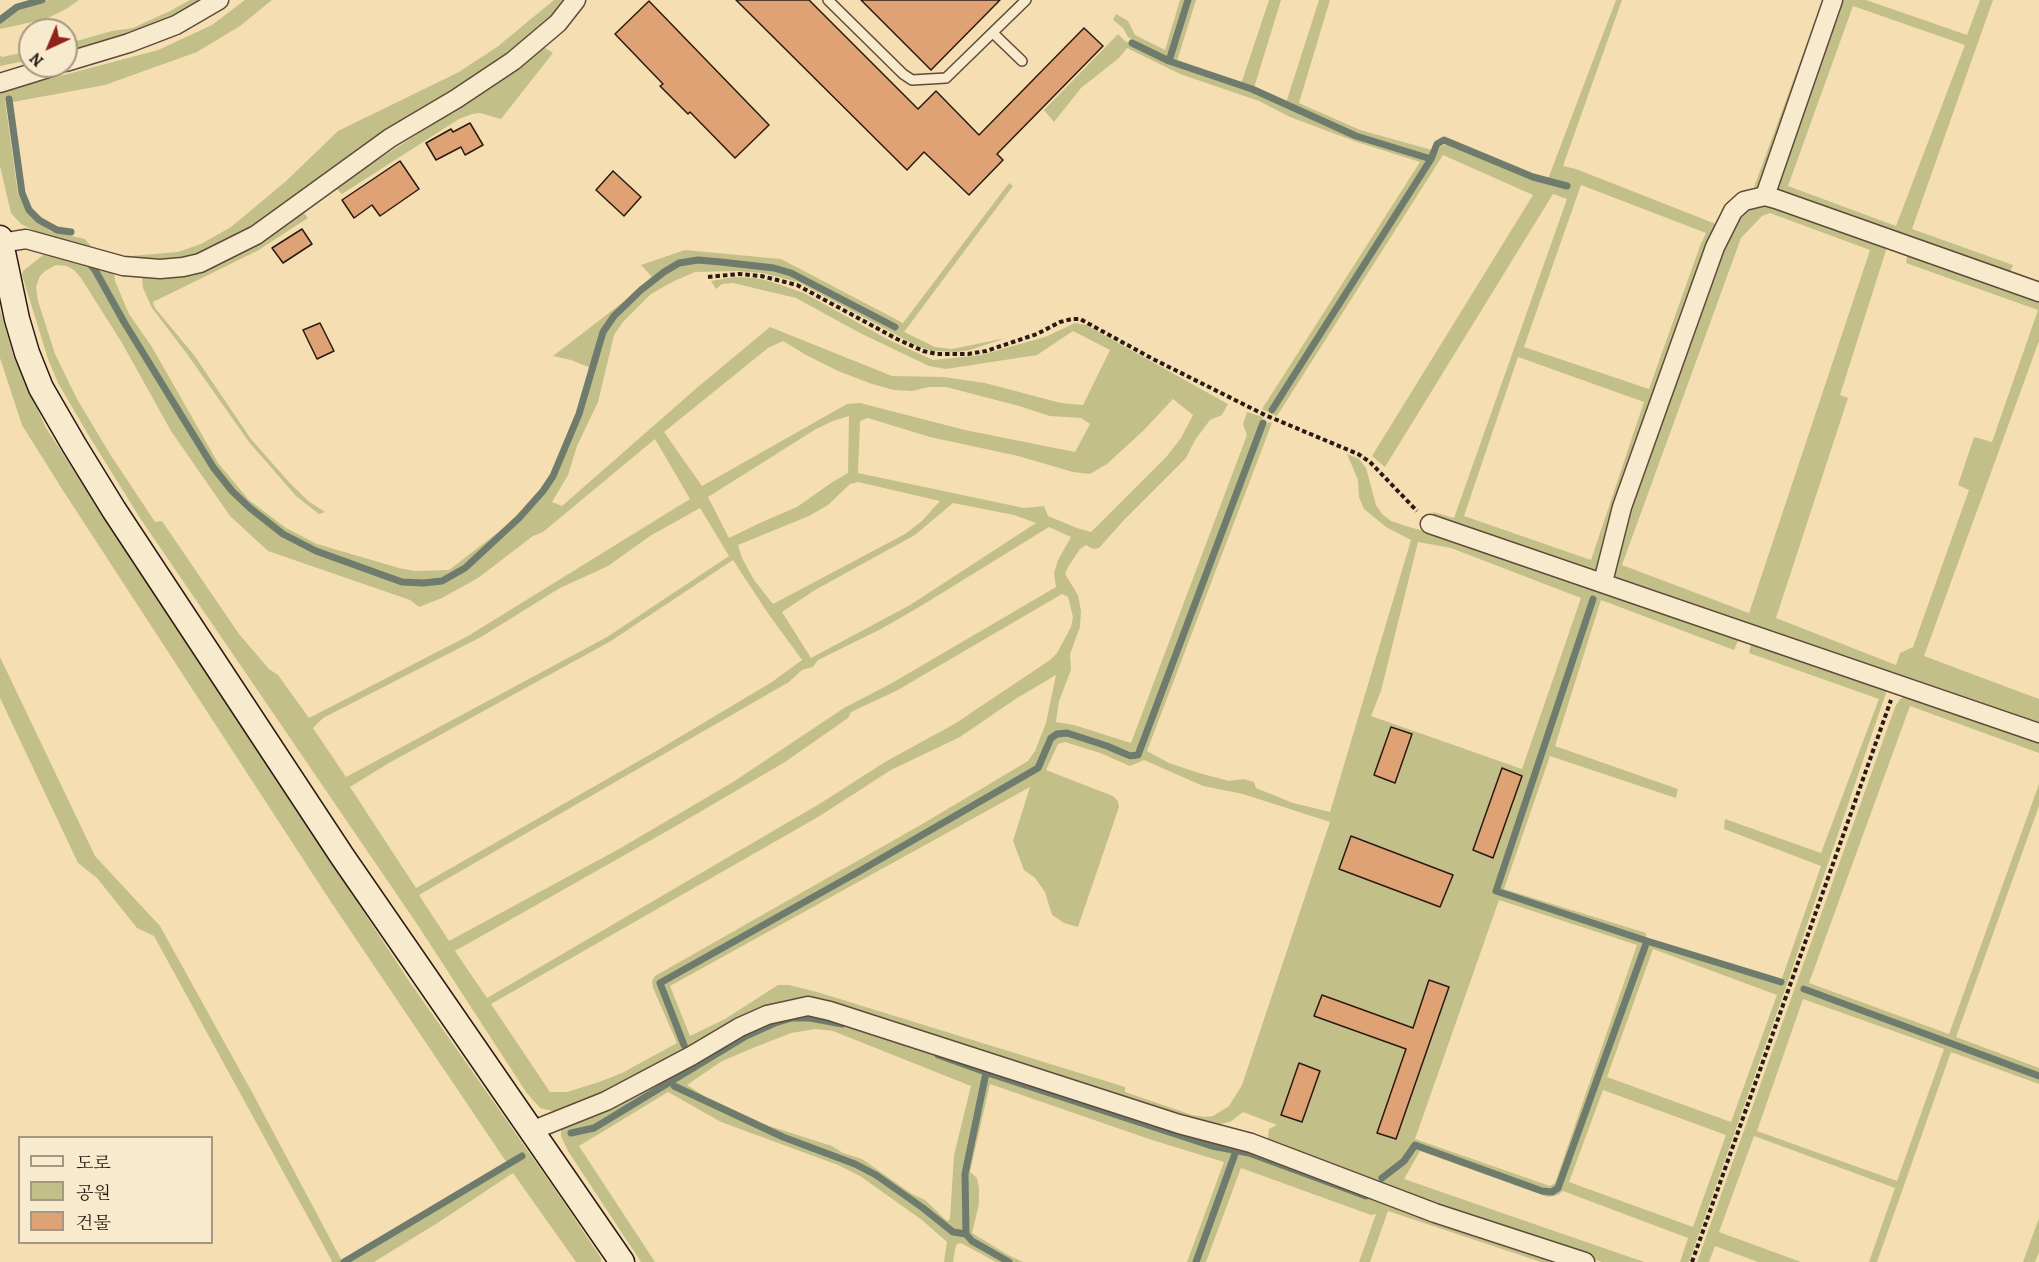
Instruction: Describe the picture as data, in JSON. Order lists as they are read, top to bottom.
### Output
{
  "legend": ["도로", "공원", "건물"],
  "north": "bottom left"
}
